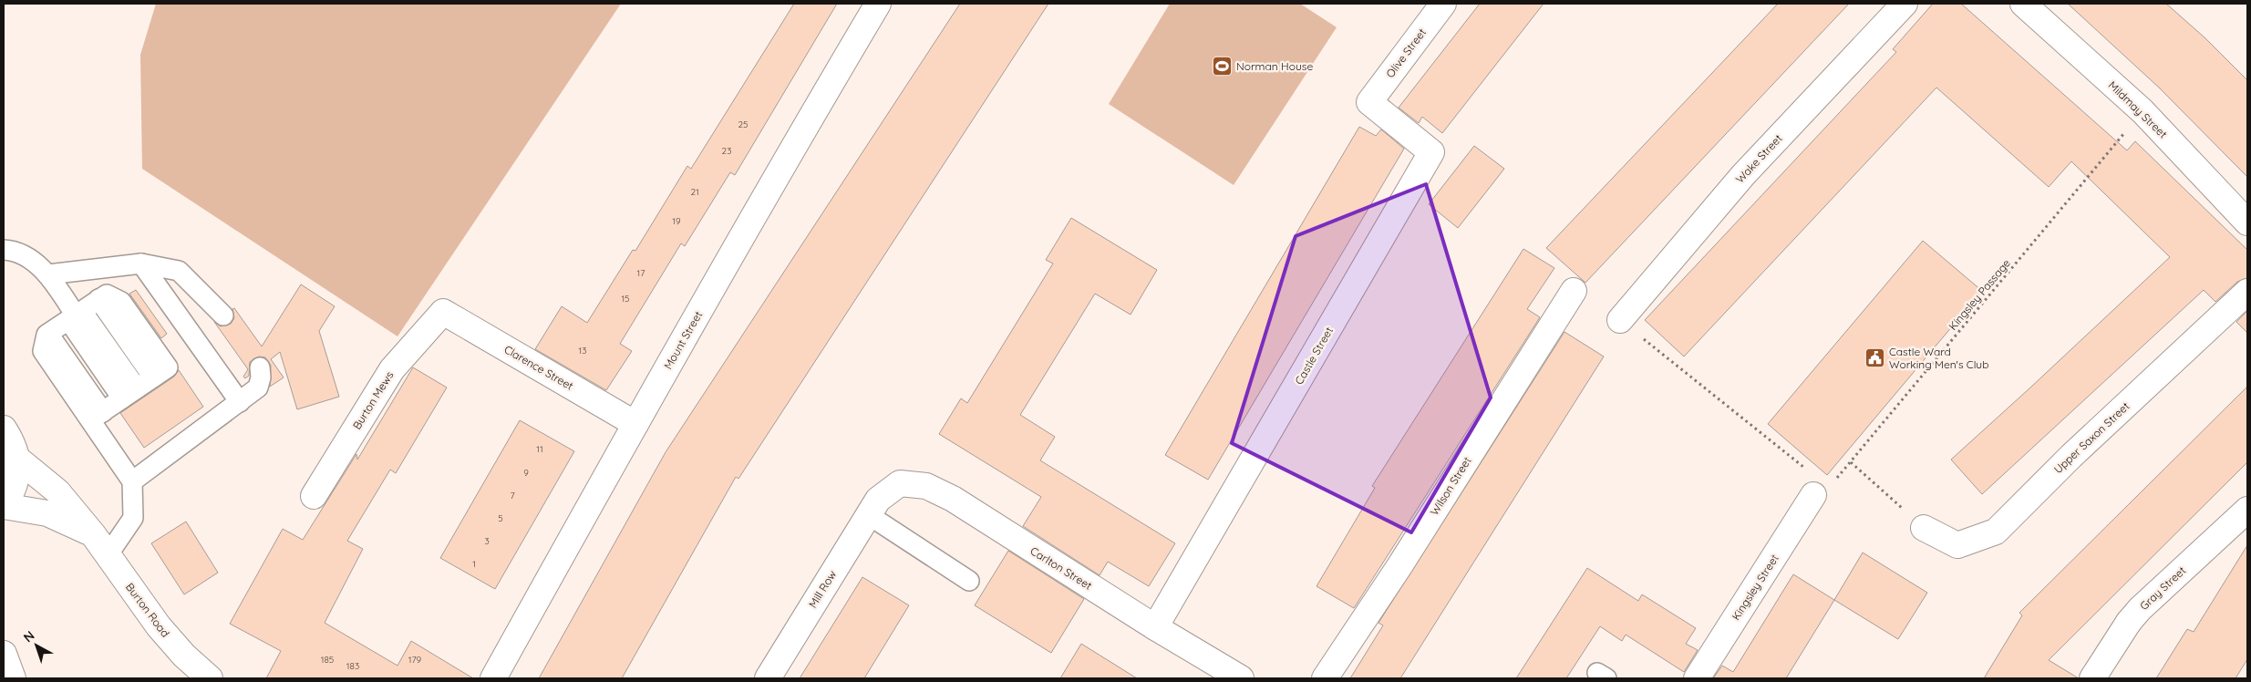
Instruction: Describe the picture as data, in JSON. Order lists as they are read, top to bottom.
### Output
{
  "streets": {
    "street": [
      "Olive Street",
      "Mildmay Street",
      "Wake Street",
      "Mount Street",
      "Castle Street",
      "Clarence Street",
      "Burton Mews",
      "Upper Saxon Street",
      "Wilson Street",
      "Carlton Street",
      "Kingsley Street",
      "Gray Street",
      "Mill Row",
      "Burton Road"
    ],
    "path": ["Kingsley Passage"]
  },
  "crossings": [
    ["Olive Street", "Castle Street"],
    ["Mildmay Street", "Kingsley Passage"],
    ["Kingsley Passage", "Kingsley Street"],
    ["Mount Street", "Clarence Street"],
    ["Castle Street", "Carlton Street"],
    ["Clarence Street", "Burton Mews"],
    ["Carlton Street", "Mill Row"]
  ],
  "places": {
    "sports": ["Norman House"],
    "public building": ["Castle Ward Working Men's Club"]
  },
  "house_numbers": [
    "25",
    "23",
    "21",
    "19",
    "17",
    "15",
    "13",
    "11",
    "9",
    "7",
    "5",
    "3",
    "1",
    "185",
    "179",
    "183"
  ],
  "north": "top left"
}
